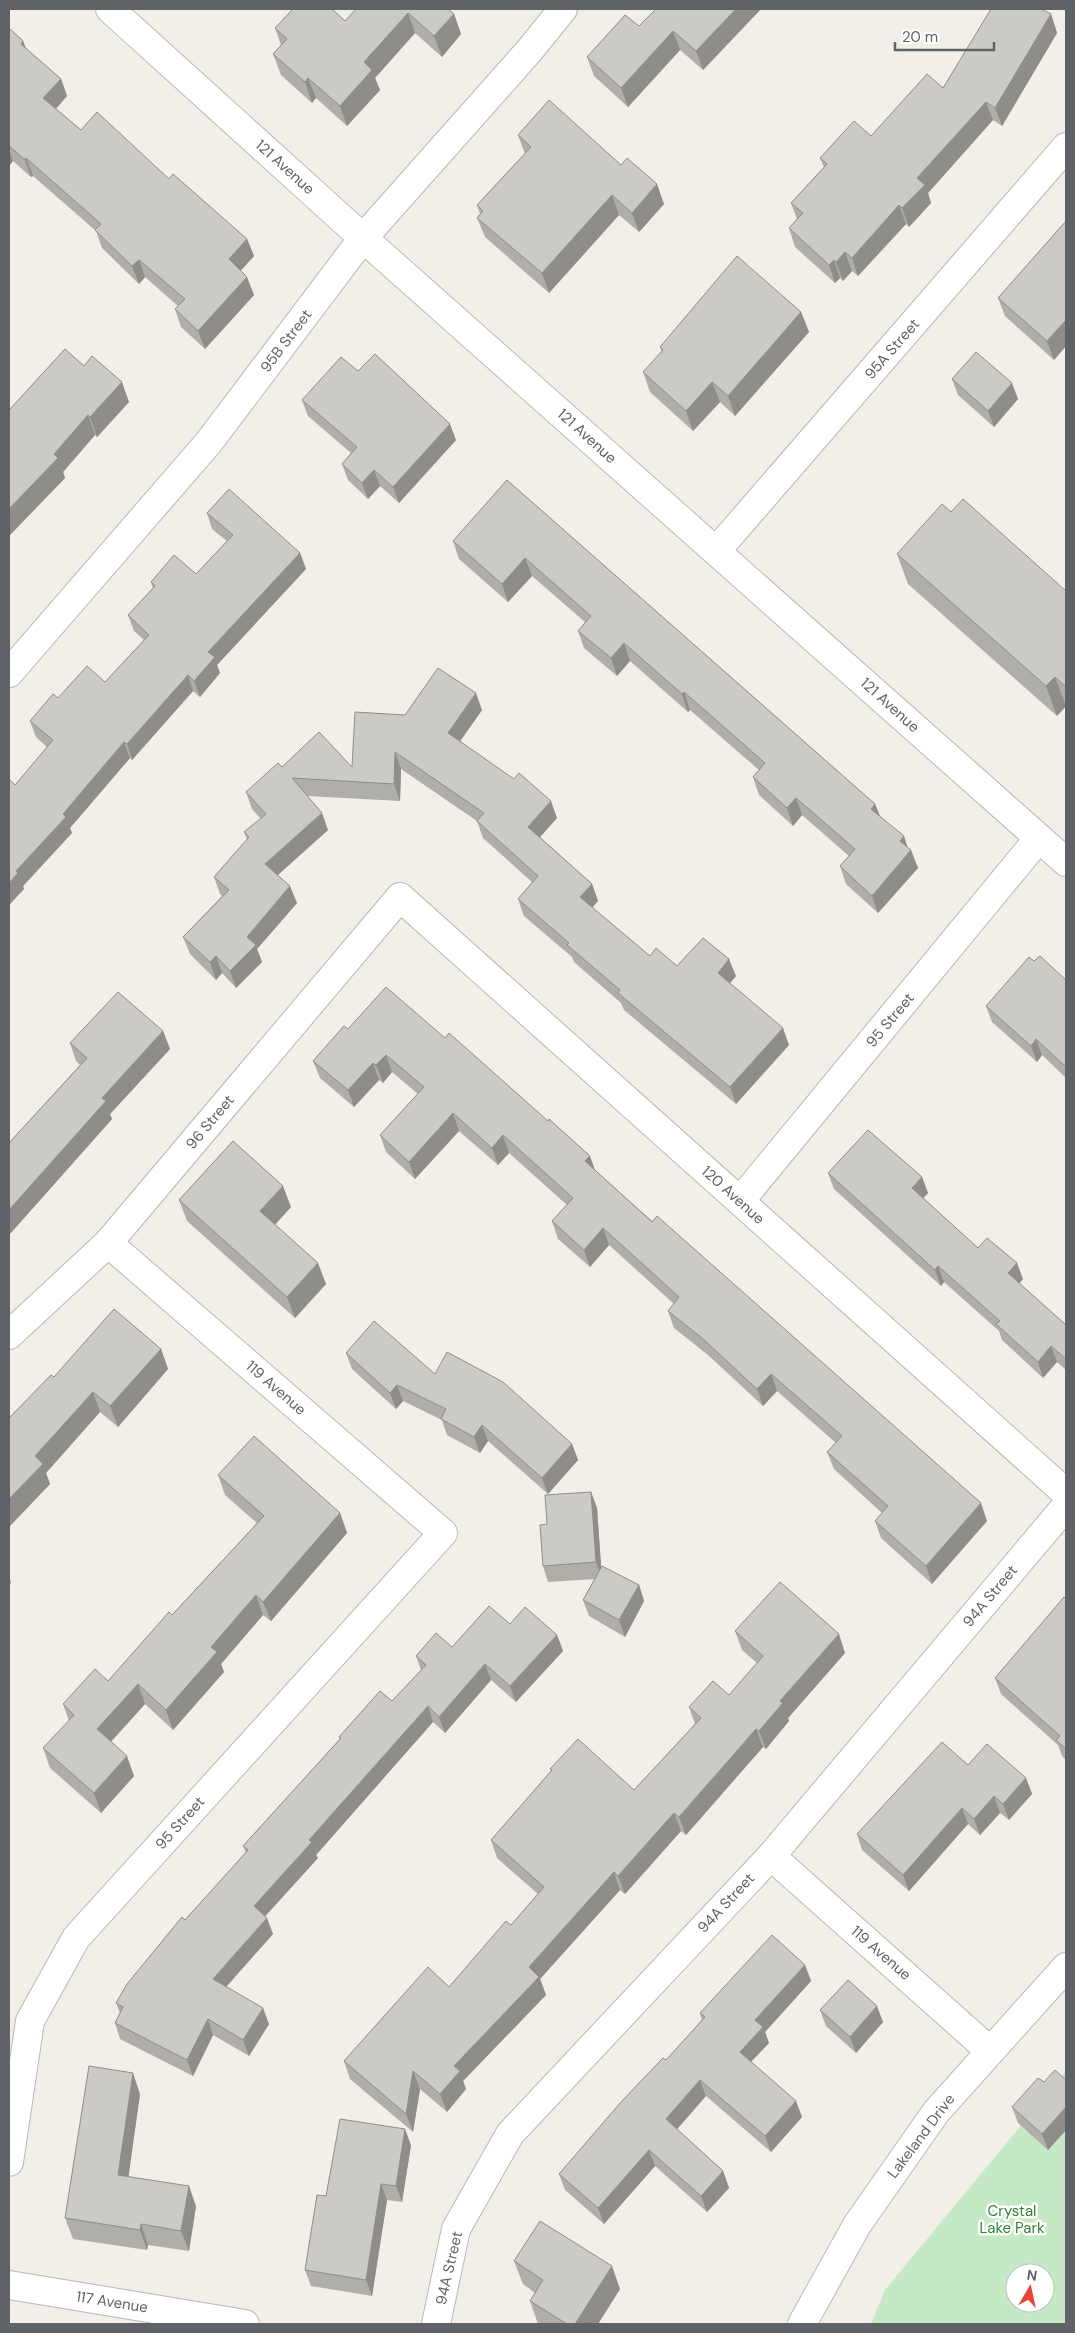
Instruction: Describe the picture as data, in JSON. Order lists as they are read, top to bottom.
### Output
{
  "streets": {
    "street": [
      "121 Avenue",
      "95B Street",
      "95A Street",
      "95 Street",
      "96 Street",
      "120 Avenue",
      "119 Avenue",
      "94A Street",
      "Lakeland Drive",
      "117 Avenue"
    ]
  },
  "crossings": [
    ["121 Avenue", "95B Street"],
    ["121 Avenue", "95A Street"],
    ["121 Avenue", "95 Street"],
    ["95 Street", "120 Avenue"],
    ["95 Street", "119 Avenue"],
    ["96 Street", "120 Avenue"],
    ["96 Street", "119 Avenue"],
    ["119 Avenue", "94A Street"],
    ["119 Avenue", "Lakeland Drive"]
  ],
  "parks": ["Crystal Lake Park"],
  "scale_bar": "20 m",
  "north": "top"
}
